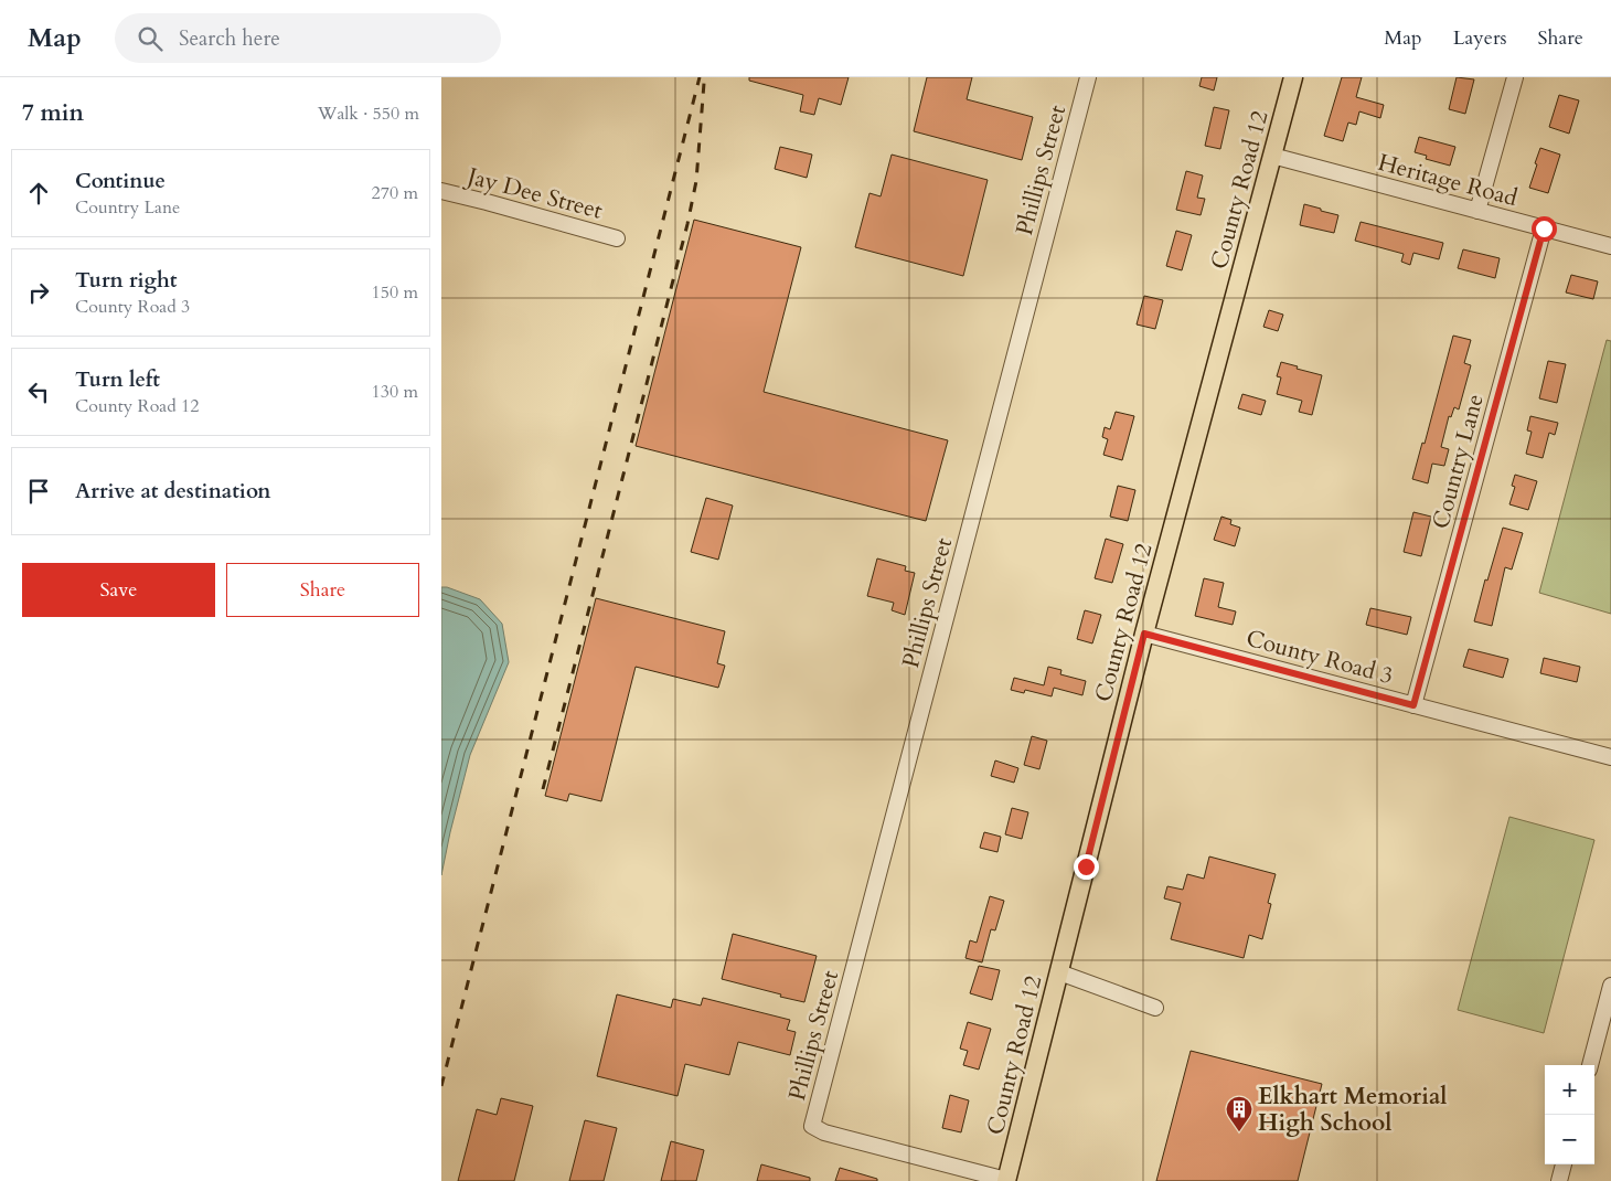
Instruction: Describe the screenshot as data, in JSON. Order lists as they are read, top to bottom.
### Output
{
  "streets": {
    "main road": ["County Road 12"],
    "street": [
      "Phillips Street",
      "Heritage Road",
      "Jay Dee Street",
      "Country Lane",
      "County Road 3"
    ]
  },
  "crossings": [
    ["Phillips Street", "County Road 12"],
    ["Heritage Road", "County Road 12"],
    ["Heritage Road", "Country Lane"],
    ["County Road 12", "County Road 3"],
    ["Country Lane", "County Road 3"]
  ],
  "places": {
    "building": ["Elkhart Memorial High School"]
  },
  "page": {
    "header": "Map",
    "search": "Search here",
    "nav": ["Map", "Layers", "Share"],
    "heading": ["7 min", "Walk · 550 m"],
    "list": [
      ["Continue", "Country Lane", "270 m"],
      ["Turn right", "County Road 3", "150 m"],
      ["Turn left", "County Road 12", "130 m"],
      "Arrive at destination"
    ],
    "buttons": ["Save", "Share"],
    "map_buttons": ["+", "−"]
  }
}
